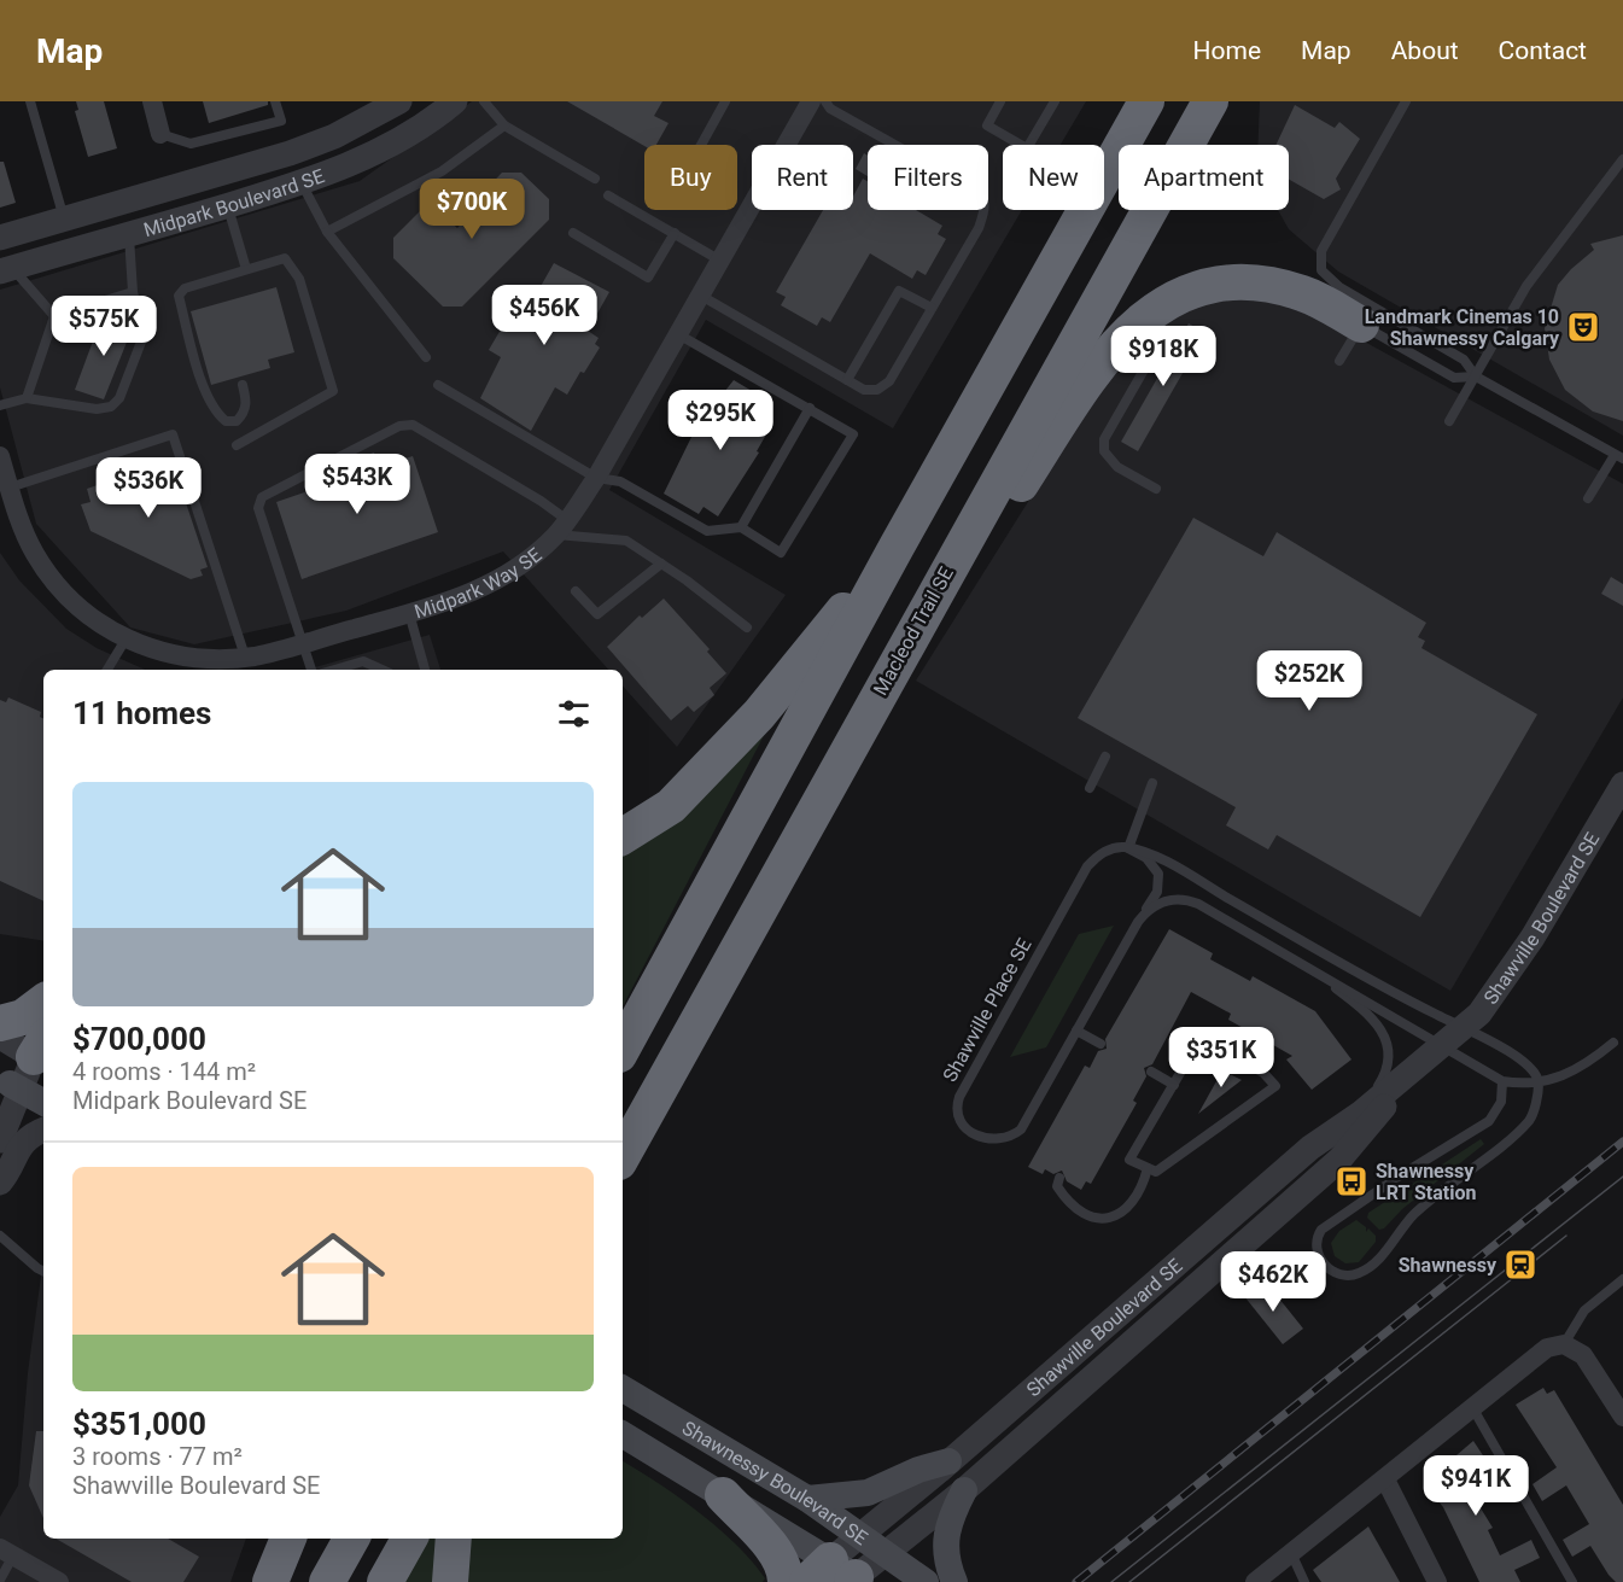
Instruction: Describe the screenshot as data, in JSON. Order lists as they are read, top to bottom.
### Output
{
  "streets": {
    "highway": ["Macleod Trail SE"],
    "main road": ["Shawnessy Boulevard SE"],
    "street": ["Midpark Boulevard SE", "Midpark Way SE", "Shawville Boulevard SE"],
    "lane": ["Shawville Place SE"]
  },
  "crossings": [
    ["Shawville Boulevard SE", "Shawville Place SE"],
    ["Shawville Boulevard SE", "Shawnessy Boulevard SE"]
  ],
  "places": {
    "theatre": ["Landmark Cinemas 10 Shawnessy Calgary"],
    "bus stop": ["Shawnessy LRT Station"],
    "station": ["Shawnessy"]
  },
  "page": {
    "header": "Map",
    "nav": [
      "Home",
      "Map",
      "About",
      "Contact"
    ],
    "chip": [
      "Buy",
      "Rent",
      "Filters",
      "New",
      "Apartment"
    ],
    "price": [
      "$700K",
      "$456K",
      "$575K",
      "$918K",
      "$295K",
      "$543K",
      "$536K",
      "$252K",
      "$351K",
      "$462K",
      "$941K"
    ],
    "heading": "11 homes",
    "list": [
      {
        "name": "$700,000",
        "note": "4 rooms · 144 m² · Midpark Boulevard SE"
      },
      {
        "name": "$351,000",
        "note": "3 rooms · 77 m² · Shawville Boulevard SE"
      }
    ]
  }
}
